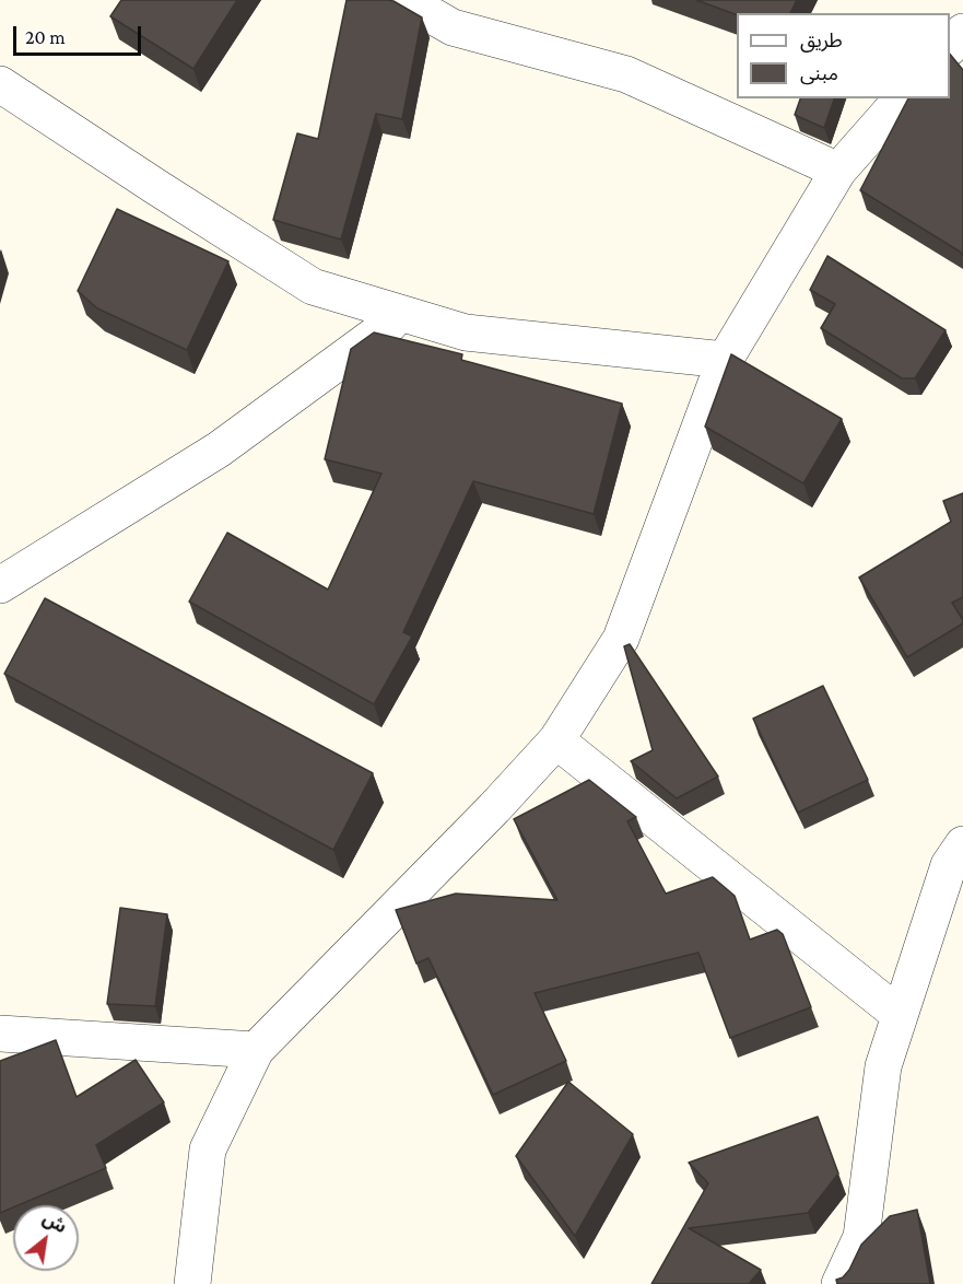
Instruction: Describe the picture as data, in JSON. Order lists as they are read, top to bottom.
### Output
{
  "legend": ["طريق", "مبنى"],
  "scale_bar": "20 m",
  "north": "top right"
}
